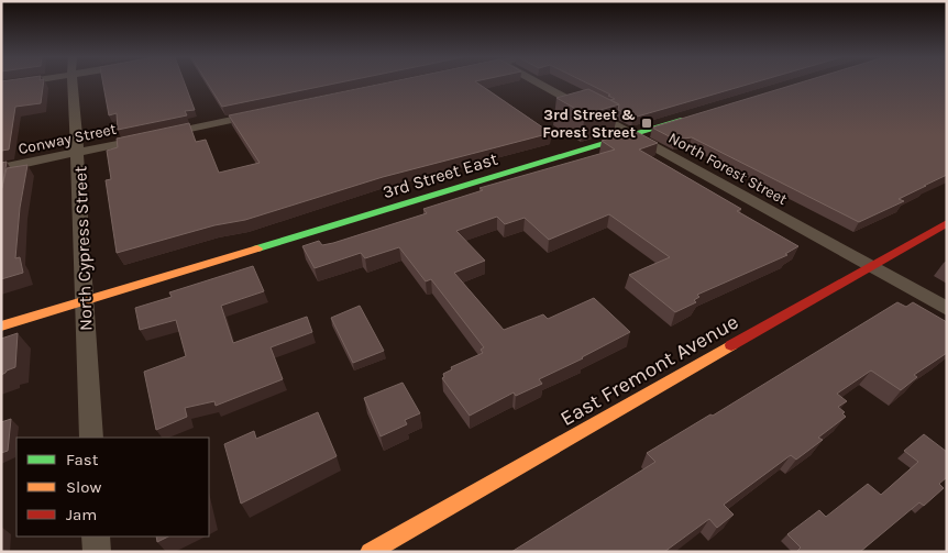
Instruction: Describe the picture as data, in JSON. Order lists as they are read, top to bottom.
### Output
{
  "streets": {
    "street": [
      "Conway Street",
      "North Forest Street",
      "3rd Street East",
      "North Cypress Street",
      "East Fremont Avenue"
    ]
  },
  "crossings": [
    ["Conway Street", "North Cypress Street"],
    ["North Forest Street", "3rd Street East"],
    ["North Forest Street", "East Fremont Avenue"],
    ["3rd Street East", "North Cypress Street"]
  ],
  "places": {
    "transit": ["3rd Street & Forest Street"]
  },
  "legend": ["Fast", "Slow", "Jam"]
}
